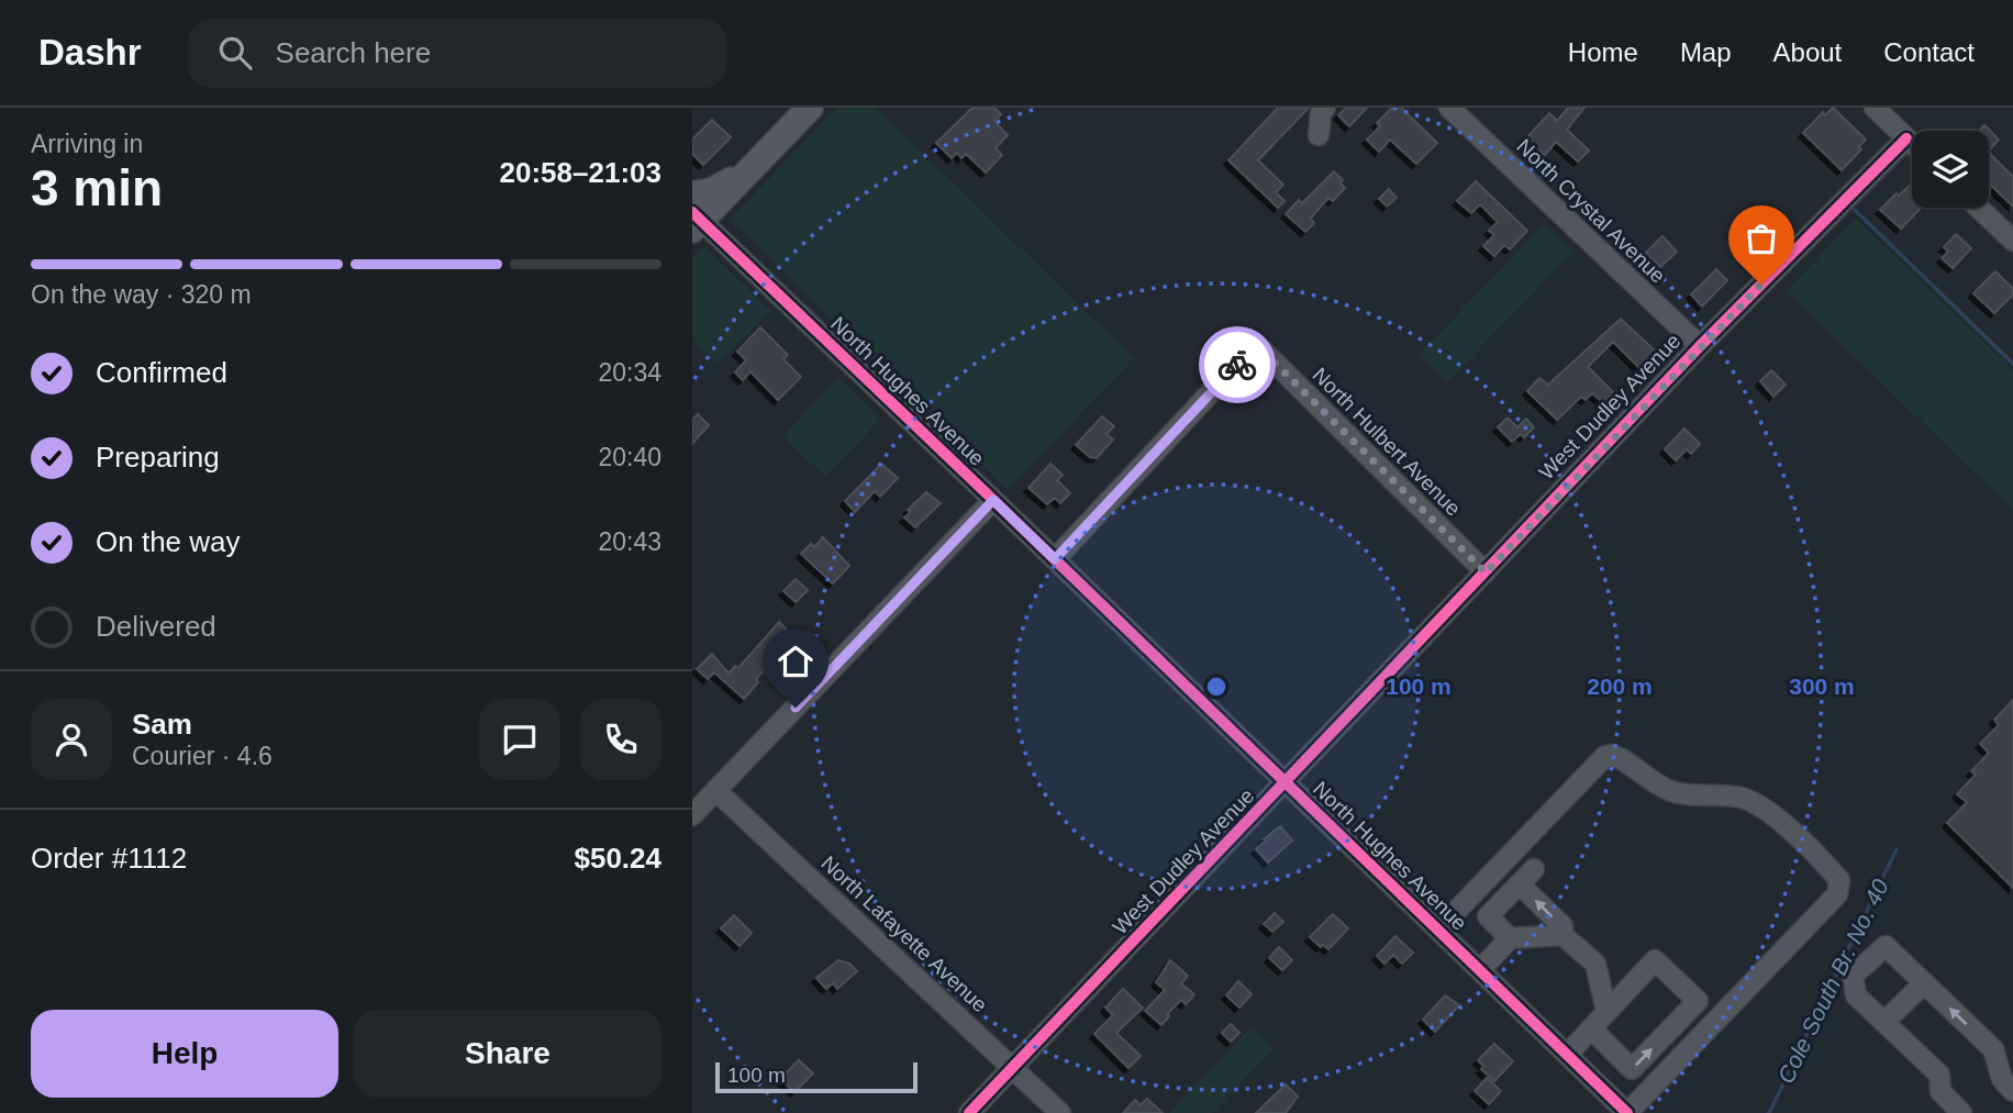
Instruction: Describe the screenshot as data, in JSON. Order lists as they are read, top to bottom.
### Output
{
  "streets": {
    "street": [
      "North Crystal Avenue",
      "North Hughes Avenue",
      "West Dudley Avenue",
      "North Hulbert Avenue",
      "North Lafayette Avenue"
    ]
  },
  "crossings": [
    ["North Crystal Avenue", "West Dudley Avenue"],
    ["North Hughes Avenue", "West Dudley Avenue"],
    ["North Hughes Avenue", "North Hulbert Avenue"],
    ["West Dudley Avenue", "North Hulbert Avenue"],
    ["West Dudley Avenue", "North Lafayette Avenue"]
  ],
  "water": ["Cole South Br. No. 40"],
  "scale_bar": "100 m",
  "page": {
    "header": "Dashr",
    "search": "Search here",
    "nav": [
      "Home",
      "Map",
      "About",
      "Contact"
    ],
    "heading": ["3 min", "Arriving in", "20:58–21:03"],
    "panel": [
      "Sam",
      "Courier · 4.6",
      "Order #1112",
      "$50.24"
    ],
    "bar": "On the way · 320 m",
    "list": [
      ["Confirmed", "20:34"],
      ["Preparing", "20:40"],
      ["On the way", "20:43"],
      "Delivered"
    ],
    "buttons": ["Help", "Share"],
    "scale": "100 m"
  },
  "rings": ["100 m", "200 m", "300 m"]
}
